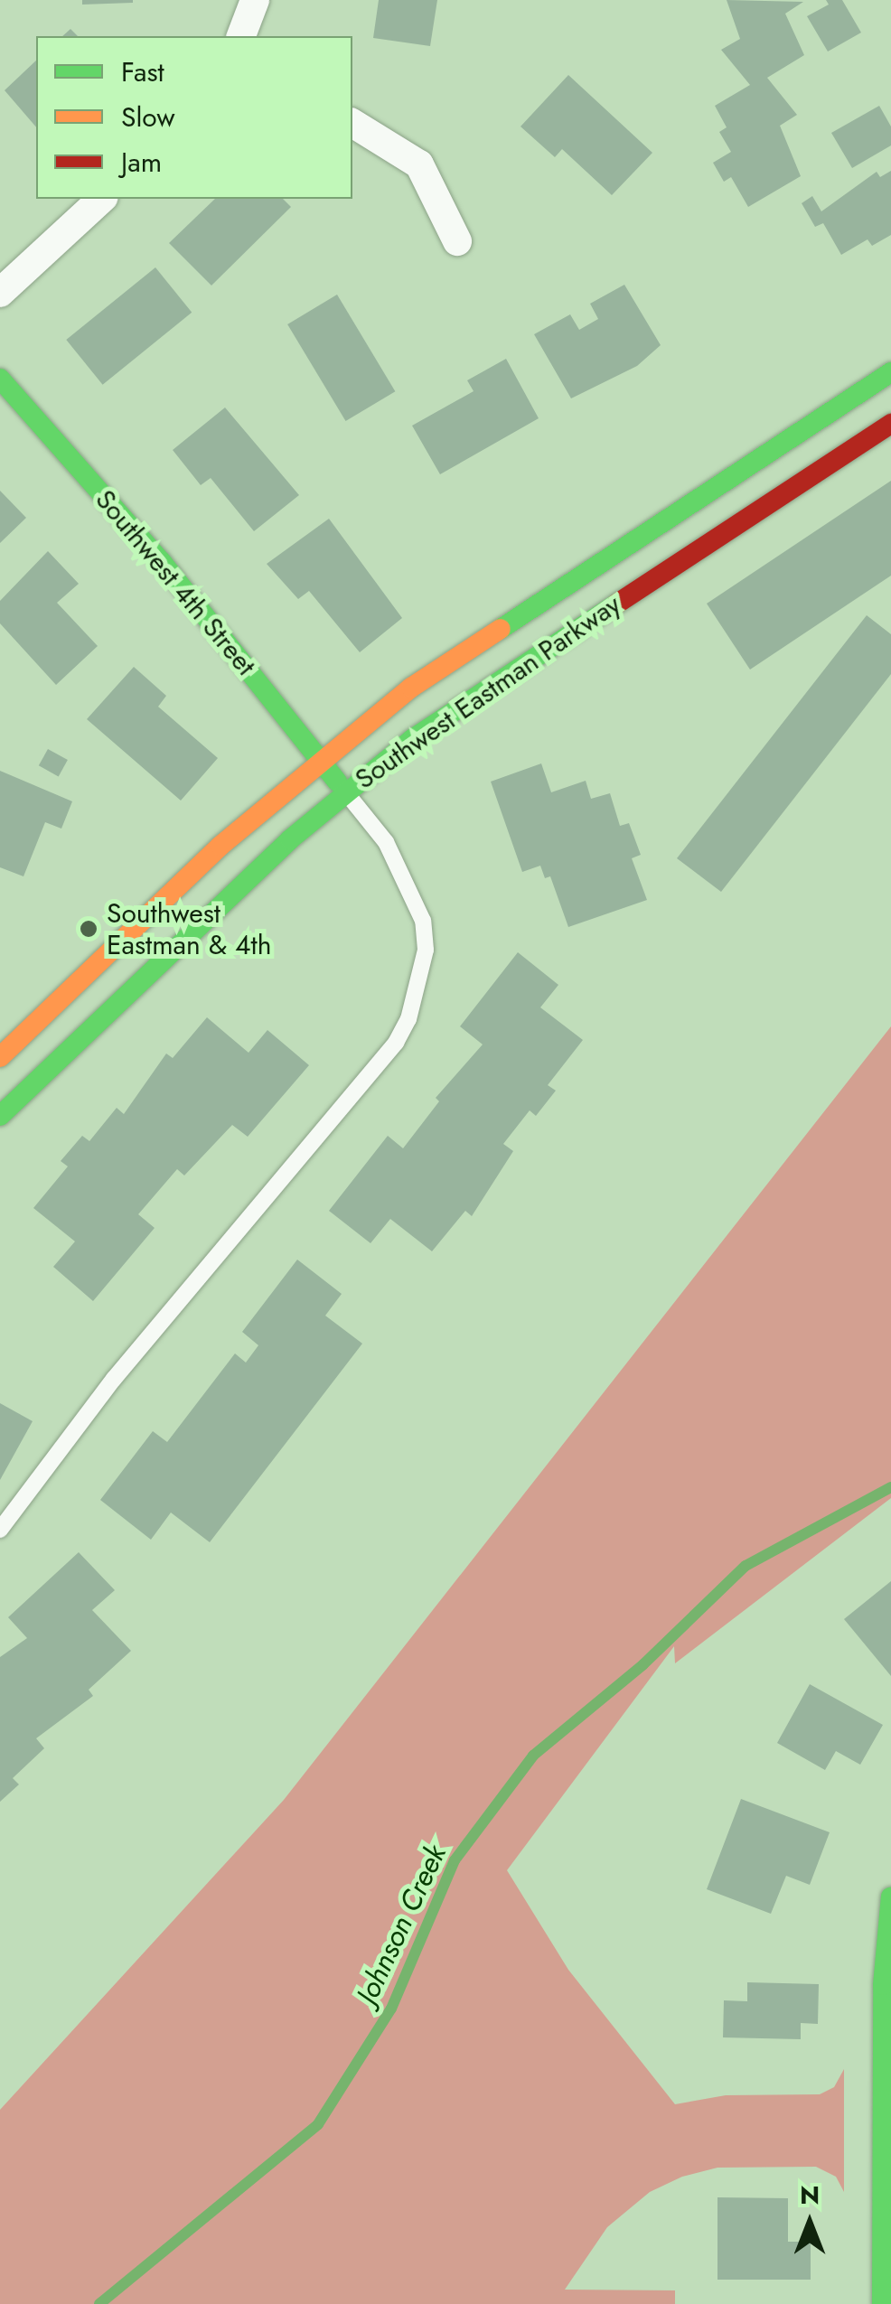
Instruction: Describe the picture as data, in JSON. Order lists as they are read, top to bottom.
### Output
{
  "streets": {
    "main road": ["Southwest 4th Street", "Southwest Eastman Parkway"]
  },
  "crossings": [
    ["Southwest 4th Street", "Southwest Eastman Parkway"]
  ],
  "water": ["Johnson Creek"],
  "places": ["Southwest Eastman & 4th"],
  "legend": ["Fast", "Slow", "Jam"],
  "north": "top"
}
